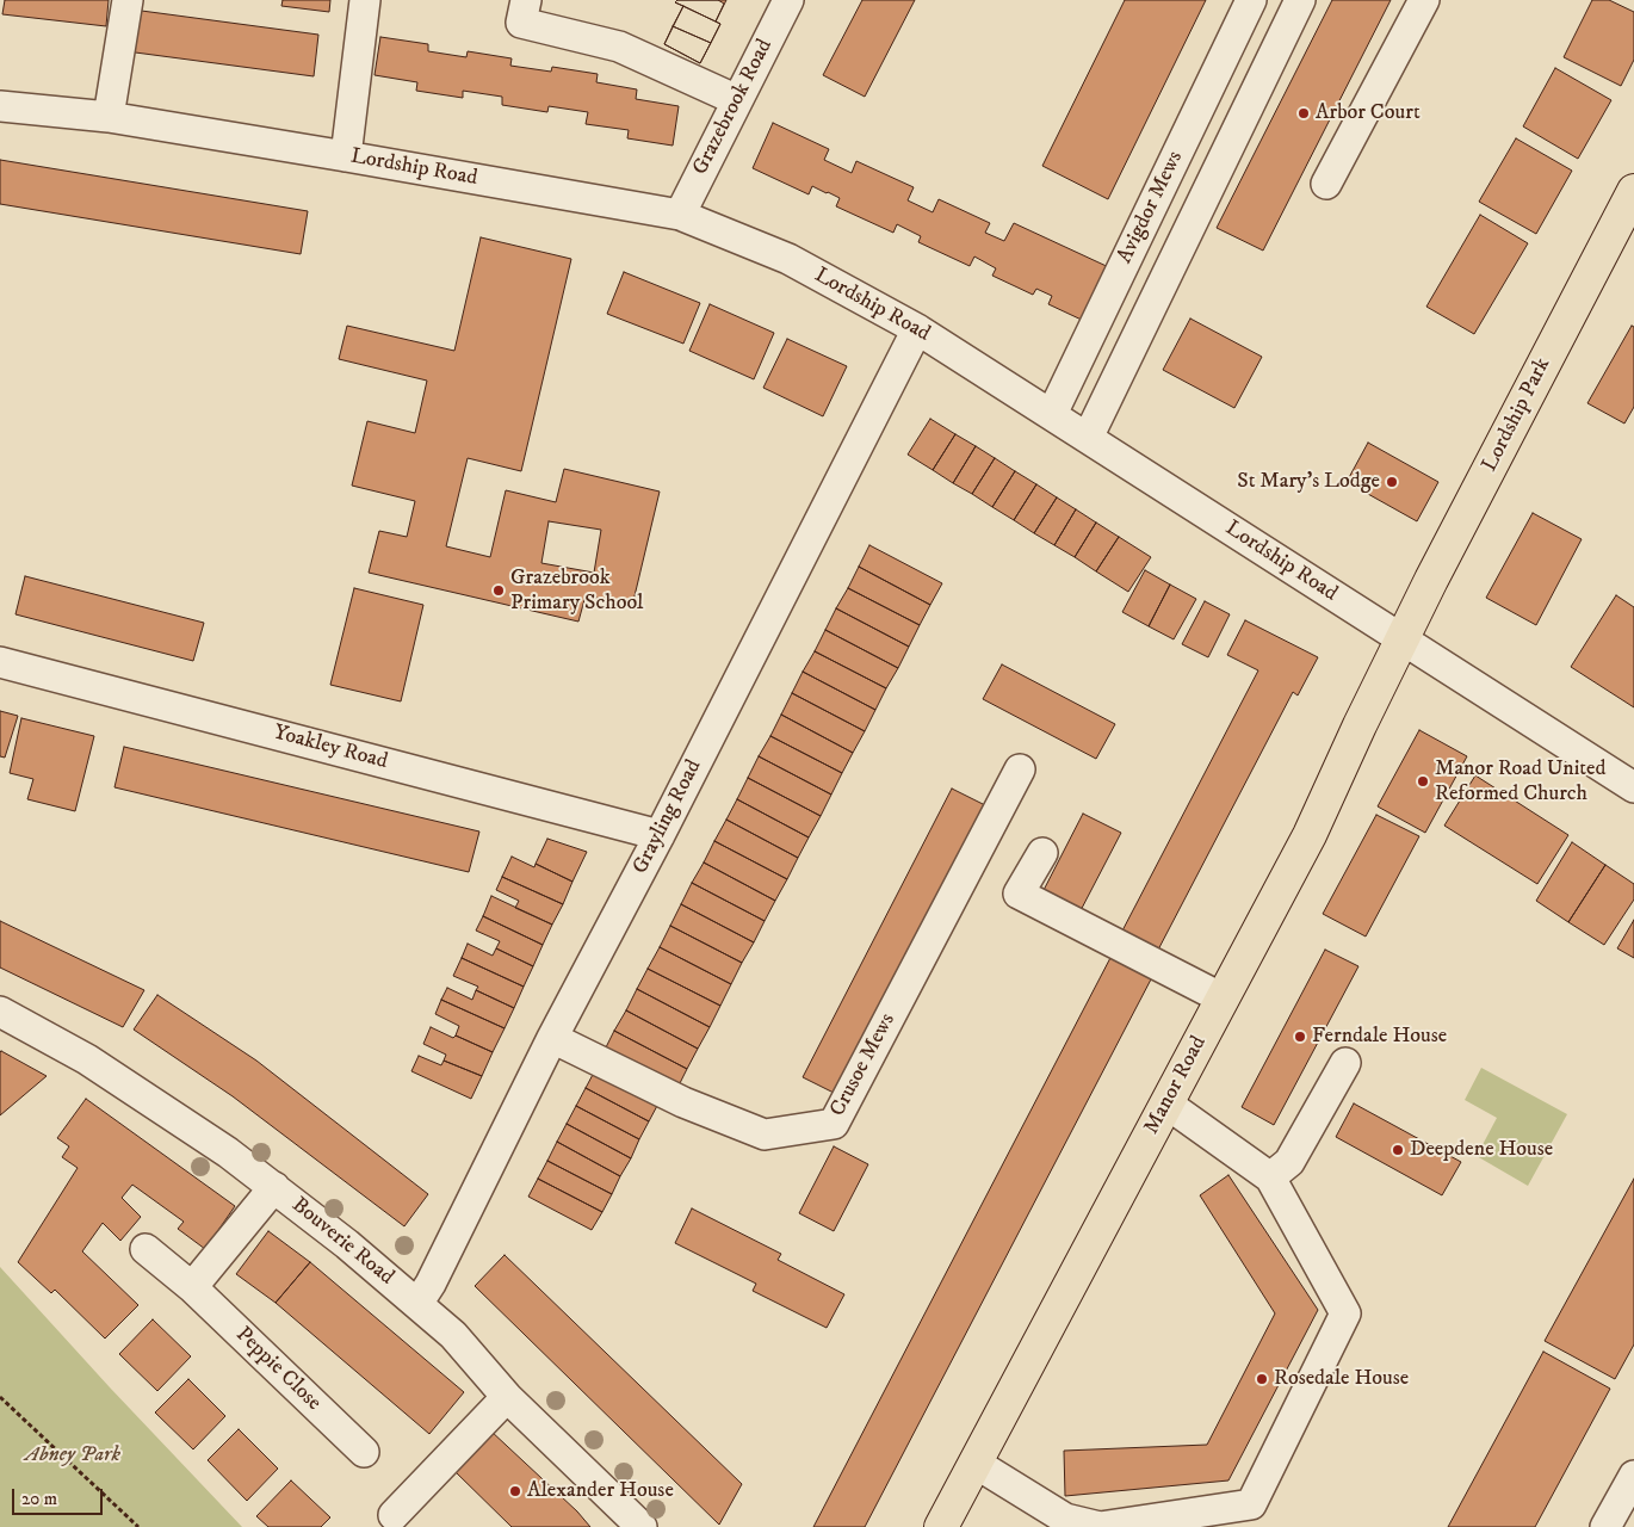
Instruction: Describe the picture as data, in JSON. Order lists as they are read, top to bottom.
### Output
{
  "streets": {
    "main road": ["Lordship Park", "Manor Road"],
    "street": [
      "Grazebrook Road",
      "Lordship Road",
      "Avigdor Mews",
      "Yoakley Road",
      "Grayling Road",
      "Crusoe Mews",
      "Bouverie Road",
      "Peppie Close"
    ]
  },
  "crossings": [
    ["Grazebrook Road", "Lordship Road"],
    ["Lordship Road", "Avigdor Mews"],
    ["Lordship Road", "Lordship Park"],
    ["Lordship Road", "Grayling Road"],
    ["Lordship Road", "Manor Road"],
    ["Lordship Park", "Manor Road"],
    ["Yoakley Road", "Grayling Road"],
    ["Grayling Road", "Crusoe Mews"],
    ["Grayling Road", "Bouverie Road"]
  ],
  "parks": ["Abney Park"],
  "places": [
    "Arbor Court",
    "St Mary's Lodge",
    "Grazebrook Primary School",
    "Manor Road United Reformed Church",
    "Ferndale House",
    "Deepdene House",
    "Rosedale House",
    "Alexander House"
  ],
  "scale_bar": "20 m"
}
